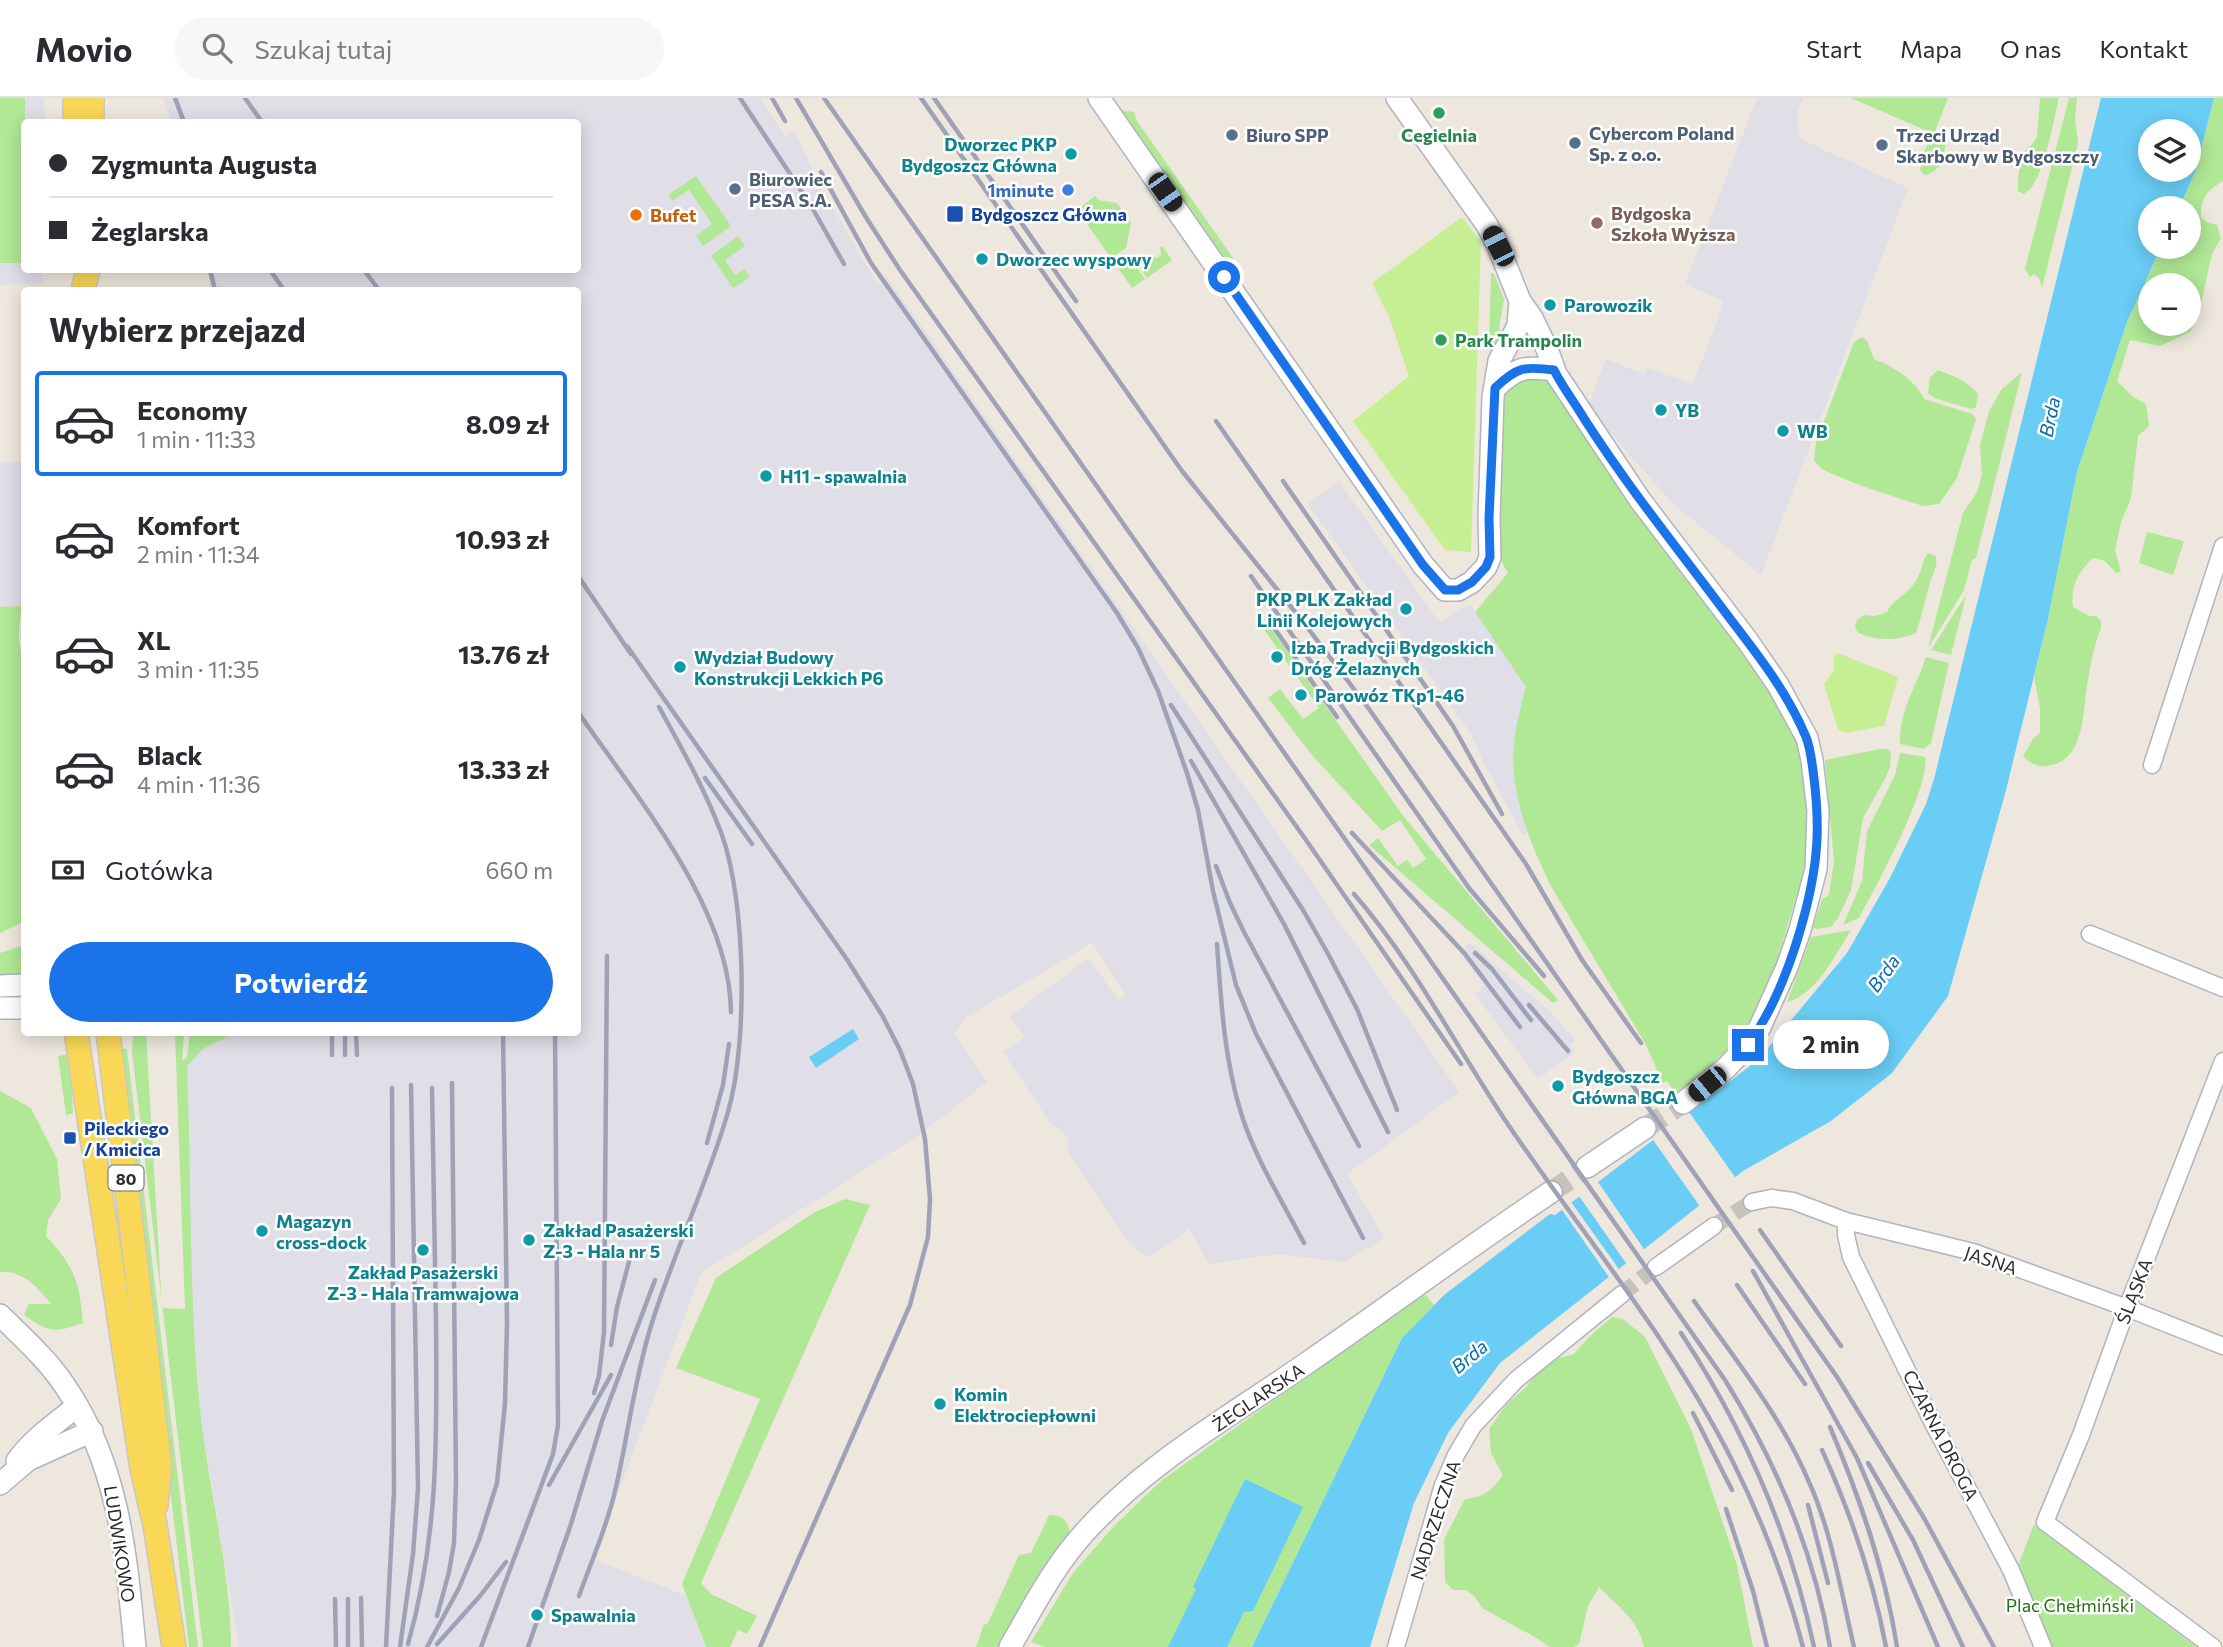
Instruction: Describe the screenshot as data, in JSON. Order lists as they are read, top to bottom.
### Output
{
  "streets": {
    "main road": ["80"],
    "street": [
      "JASNA",
      "ŚLĄSKA",
      "ŻEGLARSKA",
      "CZARNA DROGA",
      "NADRZECZNA",
      "LUDWIKOWO"
    ]
  },
  "crossings": [
    ["JASNA", "ŚLĄSKA"],
    ["JASNA", "CZARNA DROGA"]
  ],
  "water": ["Brda"],
  "parks": ["Plac Chełmiński"],
  "places": {
    "other": [
      "Cegielnia",
      "Biuro SPP",
      "Cybercom Poland Sp. z o.o.",
      "Trzeci Urząd Skarbowy w Bydgoszczy",
      "Dworzec PKP Bydgoszcz Główna",
      "Biurowiec PESA S.A.",
      "1minute",
      "Bufet",
      "Bydgoska Szkoła Wyższa",
      "Dworzec wyspowy",
      "Parowozik",
      "Park Trampolin",
      "YB",
      "WB",
      "H11 - spawalnia",
      "PKP PLK Zakład Linii Kolejowych",
      "Izba Tradycji Bydgoskich Dróg Żelaznych",
      "Wydział Budowy Konstrukcji Lekkich P6",
      "Parowóz TKp1-46",
      "Bydgoszcz Główna BGA",
      "Magazyn cross-dock",
      "Zakład Pasażerski Z-3 - Hala nr 5",
      "Zakład Pasażerski Z-3 - Hala Tramwajowa",
      "Komin Elektrociepłowni",
      "Spawalnia"
    ],
    "transit": ["Bydgoszcz Główna", "Pileckiego / Kmicica"]
  },
  "page": {
    "header": "Movio",
    "search": "Szukaj tutaj",
    "nav": [
      "Start",
      "Mapa",
      "O nas",
      "Kontakt"
    ],
    "map_buttons": ["+", "−"],
    "banner": ["Zygmunta Augusta", "Żeglarska"],
    "heading": "Wybierz przejazd",
    "list": [
      {
        "name": "Economy",
        "note": "1 min · 11:33",
        "value": "8.09 zł"
      },
      {
        "name": "Komfort",
        "note": "2 min · 11:34",
        "value": "10.93 zł"
      },
      {
        "name": "XL",
        "note": "3 min · 11:35",
        "value": "13.76 zł"
      },
      {
        "name": "Black",
        "note": "4 min · 11:36",
        "value": "13.33 zł"
      }
    ],
    "pay": ["Gotówka", "660 m"],
    "buttons": "Potwierdź",
    "bubble": "2 min"
  }
}
